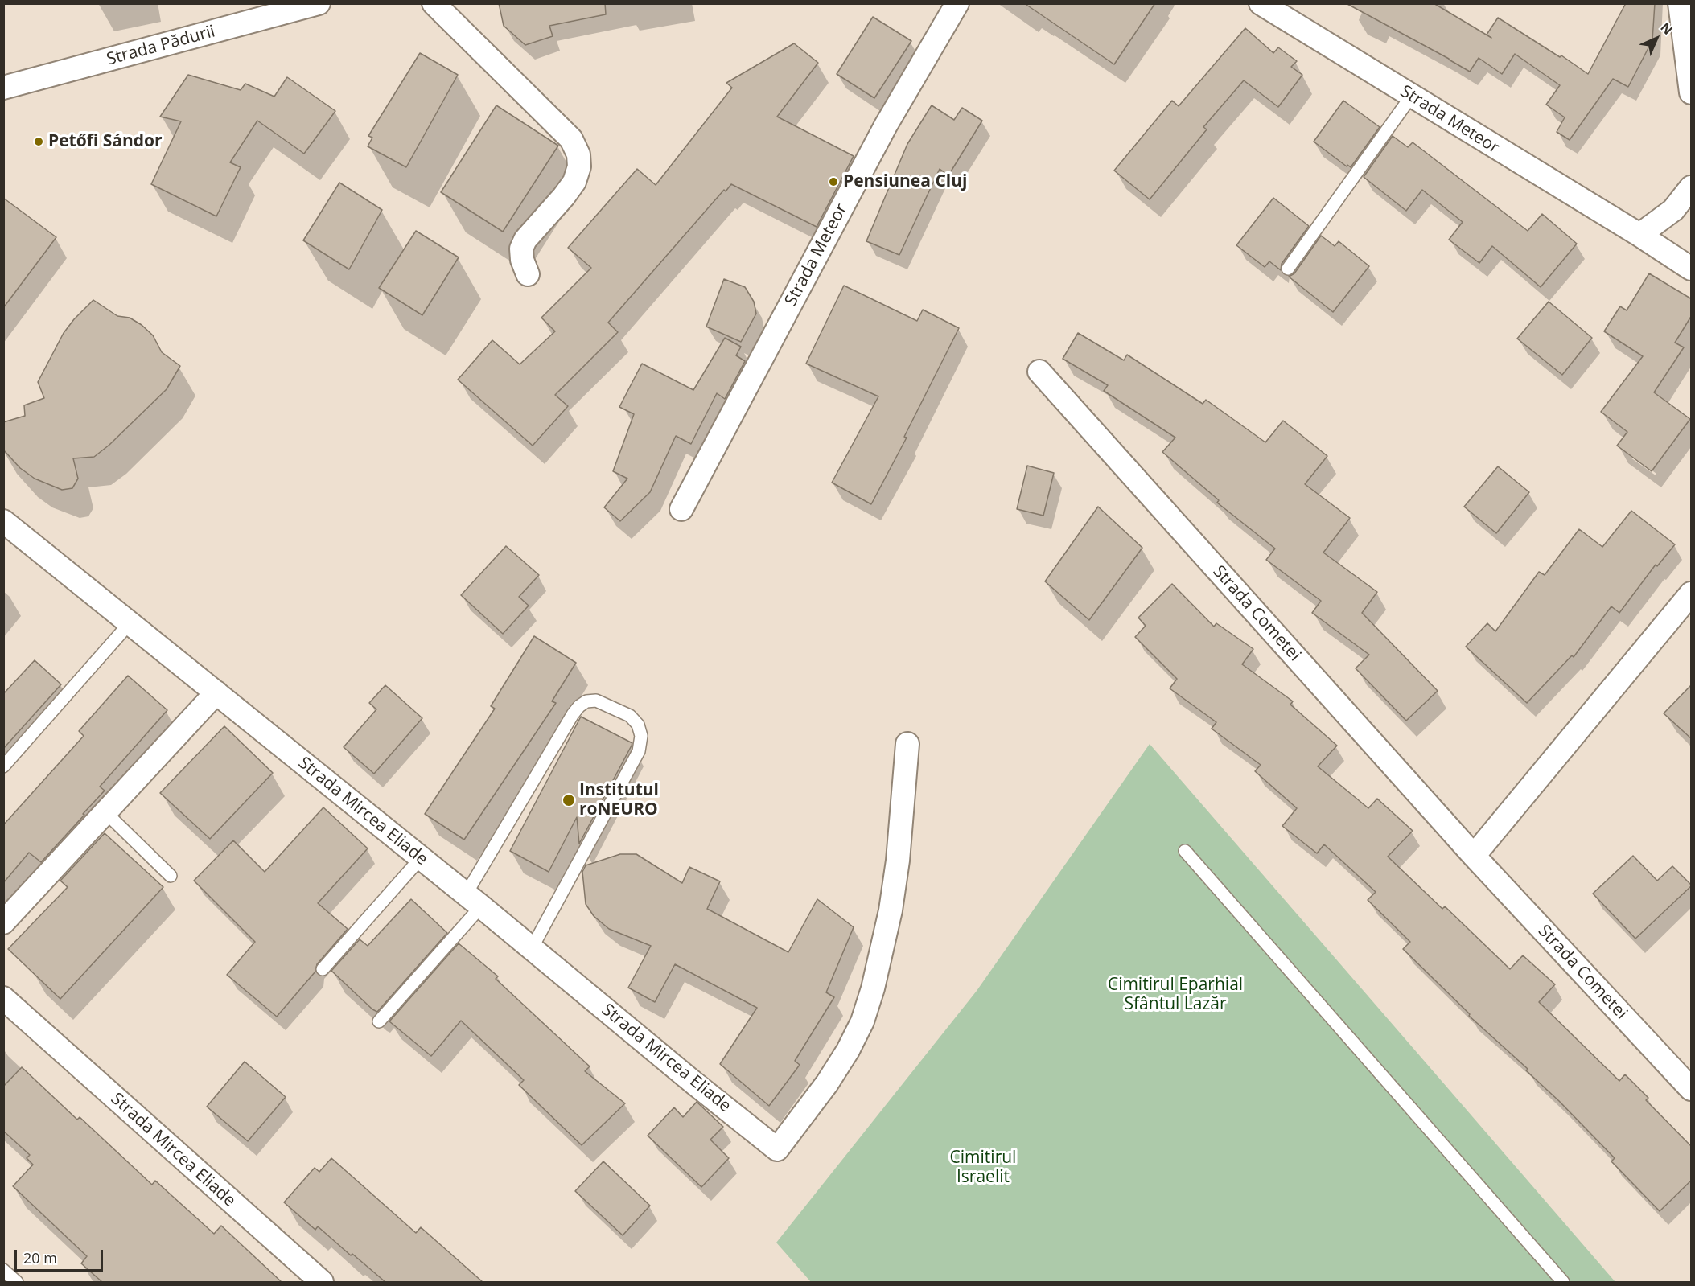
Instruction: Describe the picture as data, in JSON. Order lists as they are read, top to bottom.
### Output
{
  "streets": {
    "street": [
      "Strada Pădurii",
      "Strada Meteor",
      "Strada Cometei",
      "Strada Mircea Eliade"
    ]
  },
  "parks": ["Cimitirul Eparhial Sfântul Lazăr", "Cimitirul Israelit"],
  "places": ["Petőfi Sándor", "Pensiunea Cluj", "Institutul roNEURO"],
  "scale_bar": "20 m",
  "north": "top right"
}
